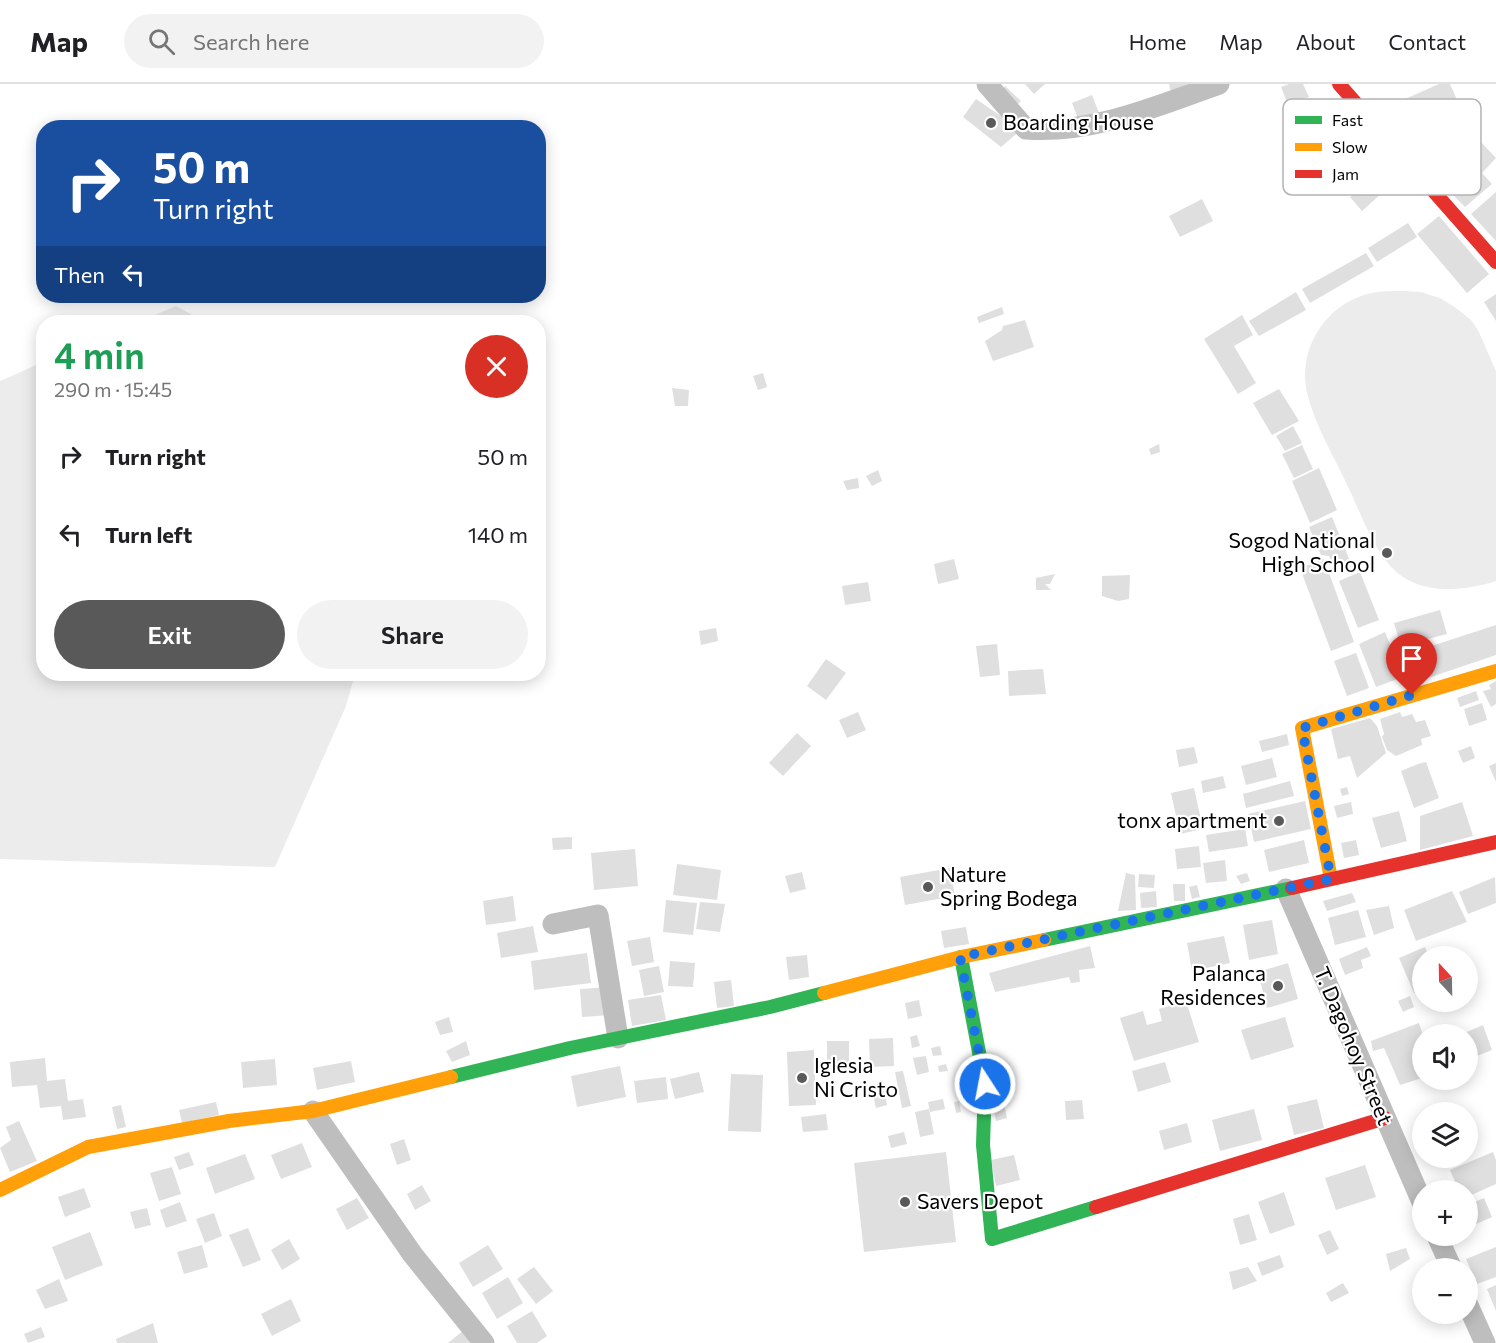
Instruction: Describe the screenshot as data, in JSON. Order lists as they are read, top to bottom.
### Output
{
  "streets": {
    "street": ["T. Dagohoy Street"]
  },
  "places": [
    "Boarding House",
    "Sogod National High School",
    "tonx apartment",
    "Nature Spring Bodega",
    "Palanca Residences",
    "Iglesia Ni Cristo",
    "Savers Depot"
  ],
  "legend": ["Fast", "Slow", "Jam"],
  "north": "top",
  "page": {
    "header": "Map",
    "search": "Search here",
    "nav": [
      "Home",
      "Map",
      "About",
      "Contact"
    ],
    "turn": ["50 m", "Turn right"],
    "then": "Then",
    "heading": ["4 min", "290 m · 15:45"],
    "list": [
      {
        "name": "Turn right",
        "value": "50 m"
      },
      {
        "name": "Turn left",
        "value": "140 m"
      }
    ],
    "buttons": ["Exit", "Share"],
    "map_buttons": ["+", "−"]
  }
}
